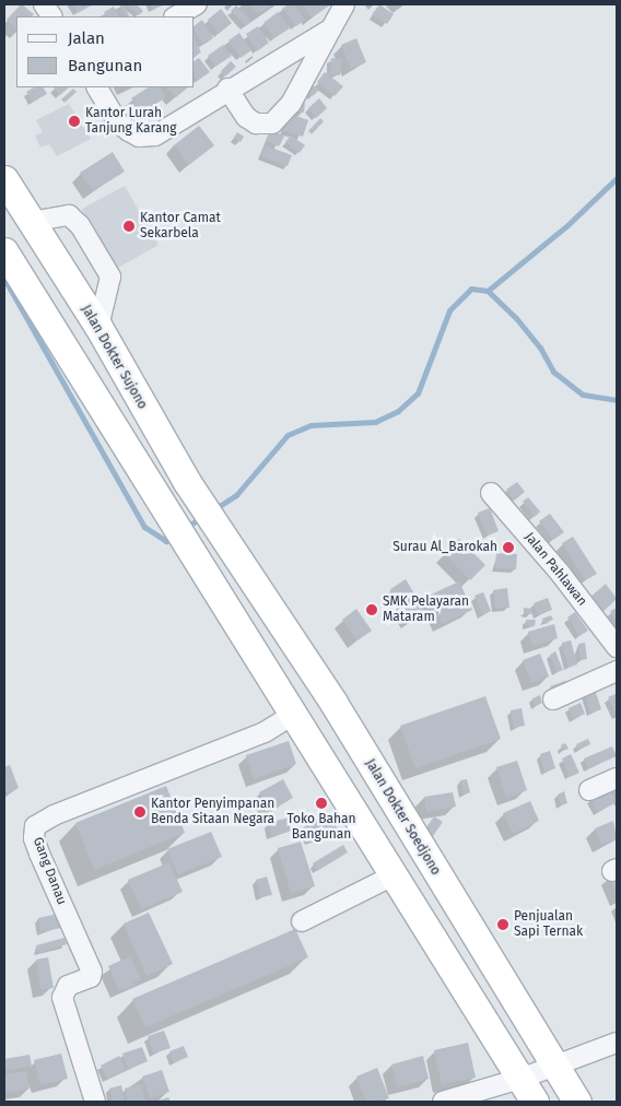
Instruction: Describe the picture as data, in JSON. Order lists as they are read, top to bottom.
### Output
{
  "streets": {
    "highway": ["Jalan Dokter Sujono", "Jalan Dokter Soedjono"],
    "street": ["Jalan Pahlawan", "Gang Danau"]
  },
  "crossings": [
    ["Jalan Dokter Sujono", "Jalan Dokter Soedjono"]
  ],
  "places": [
    "Kantor Lurah Tanjung Karang",
    "Kantor Camat Sekarbela",
    "Surau Al_Barokah",
    "SMK Pelayaran Mataram",
    "Toko Bahan Bangunan",
    "Kantor Penyimpanan Benda Sitaan Negara",
    "Penjualan Sapi Ternak"
  ],
  "legend": ["Jalan", "Bangunan"]
}
